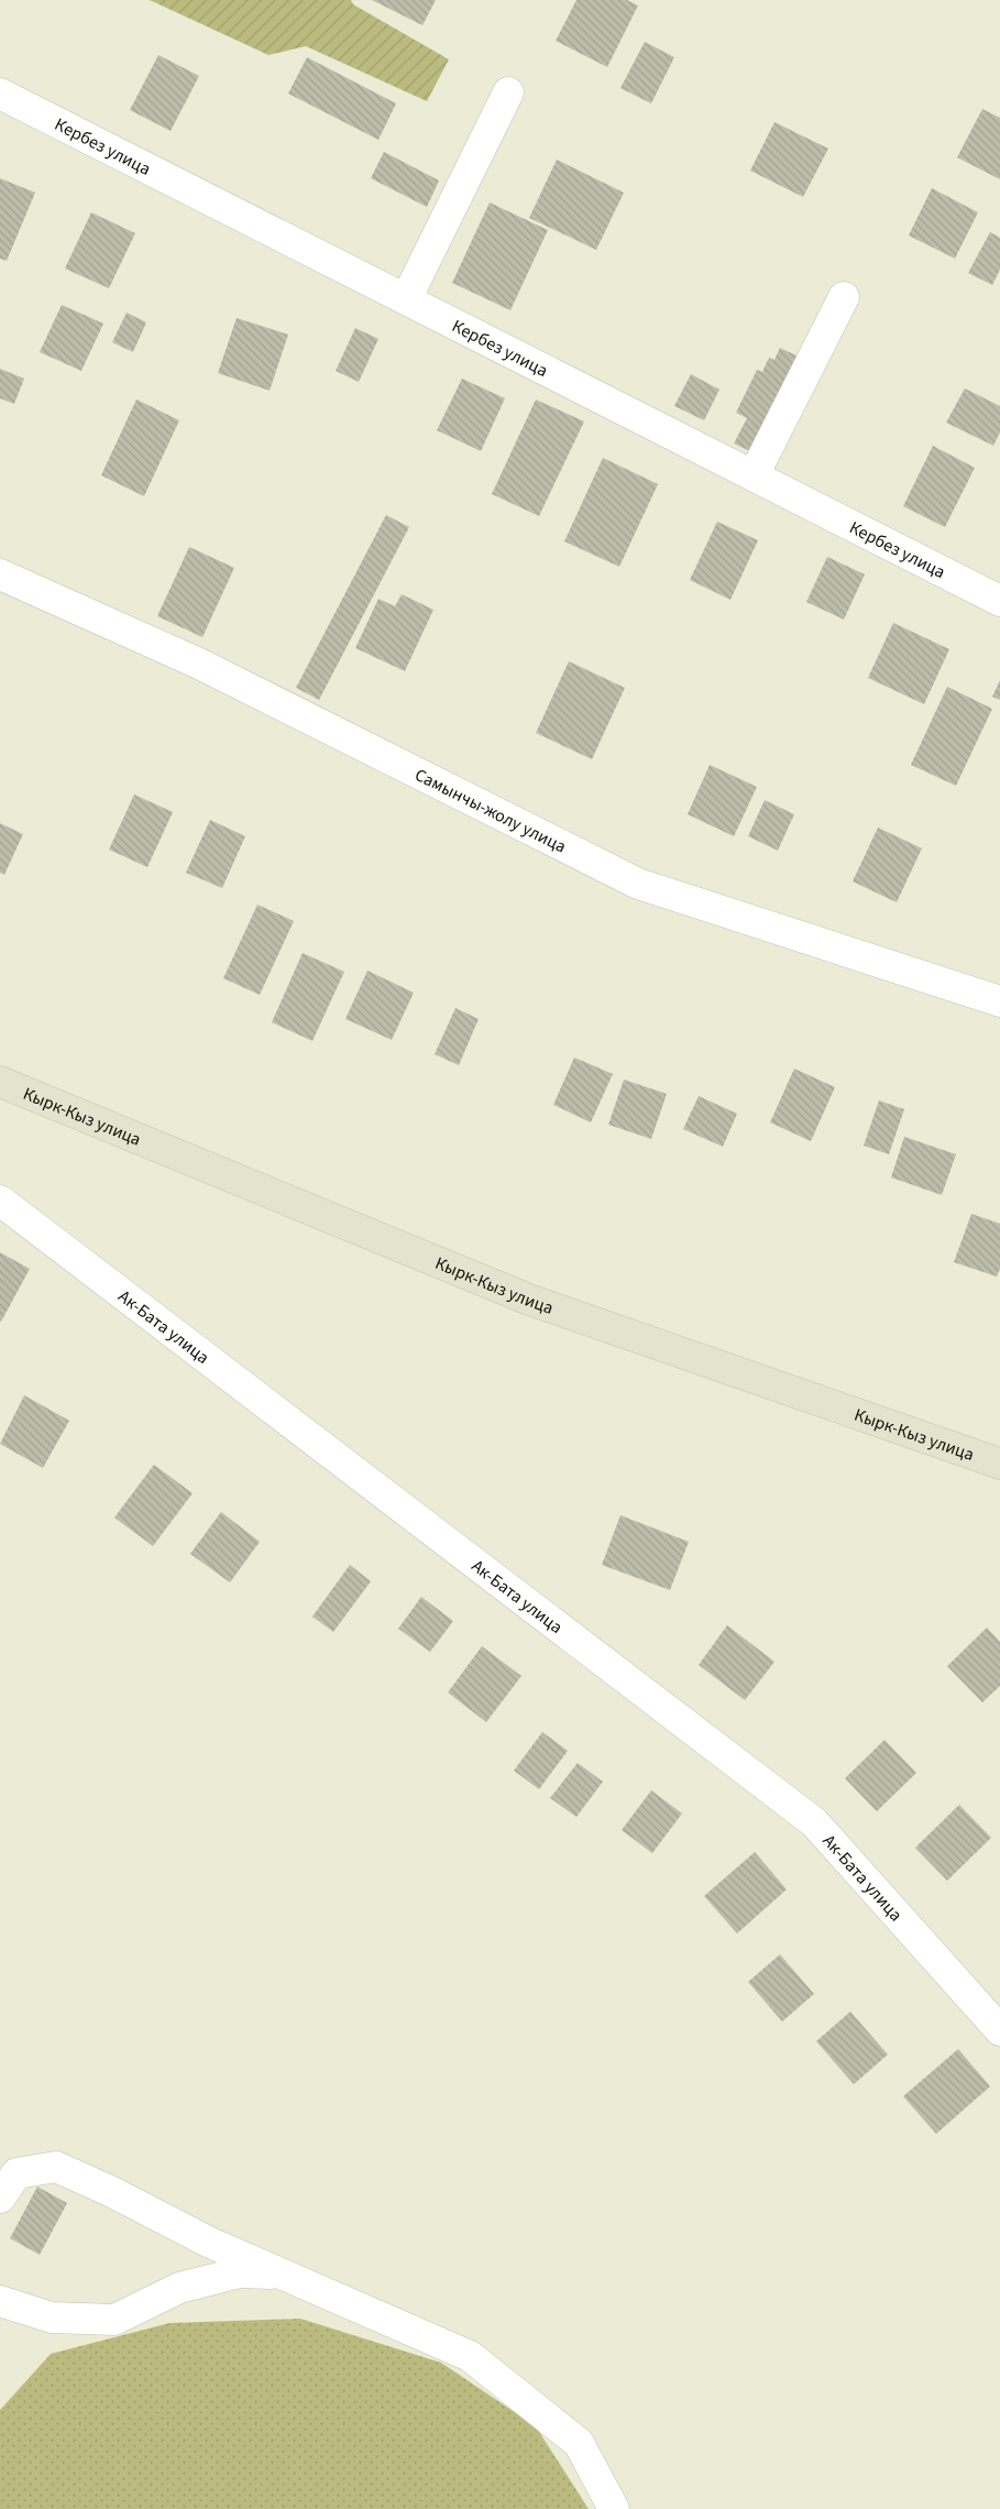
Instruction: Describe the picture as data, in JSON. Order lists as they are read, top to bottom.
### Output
{
  "streets": {
    "street": [
      "Кербез улица",
      "Самынчы-жолу улица",
      "Кырк-Кыз улица",
      "Ак-Бата улица"
    ]
  }
}
